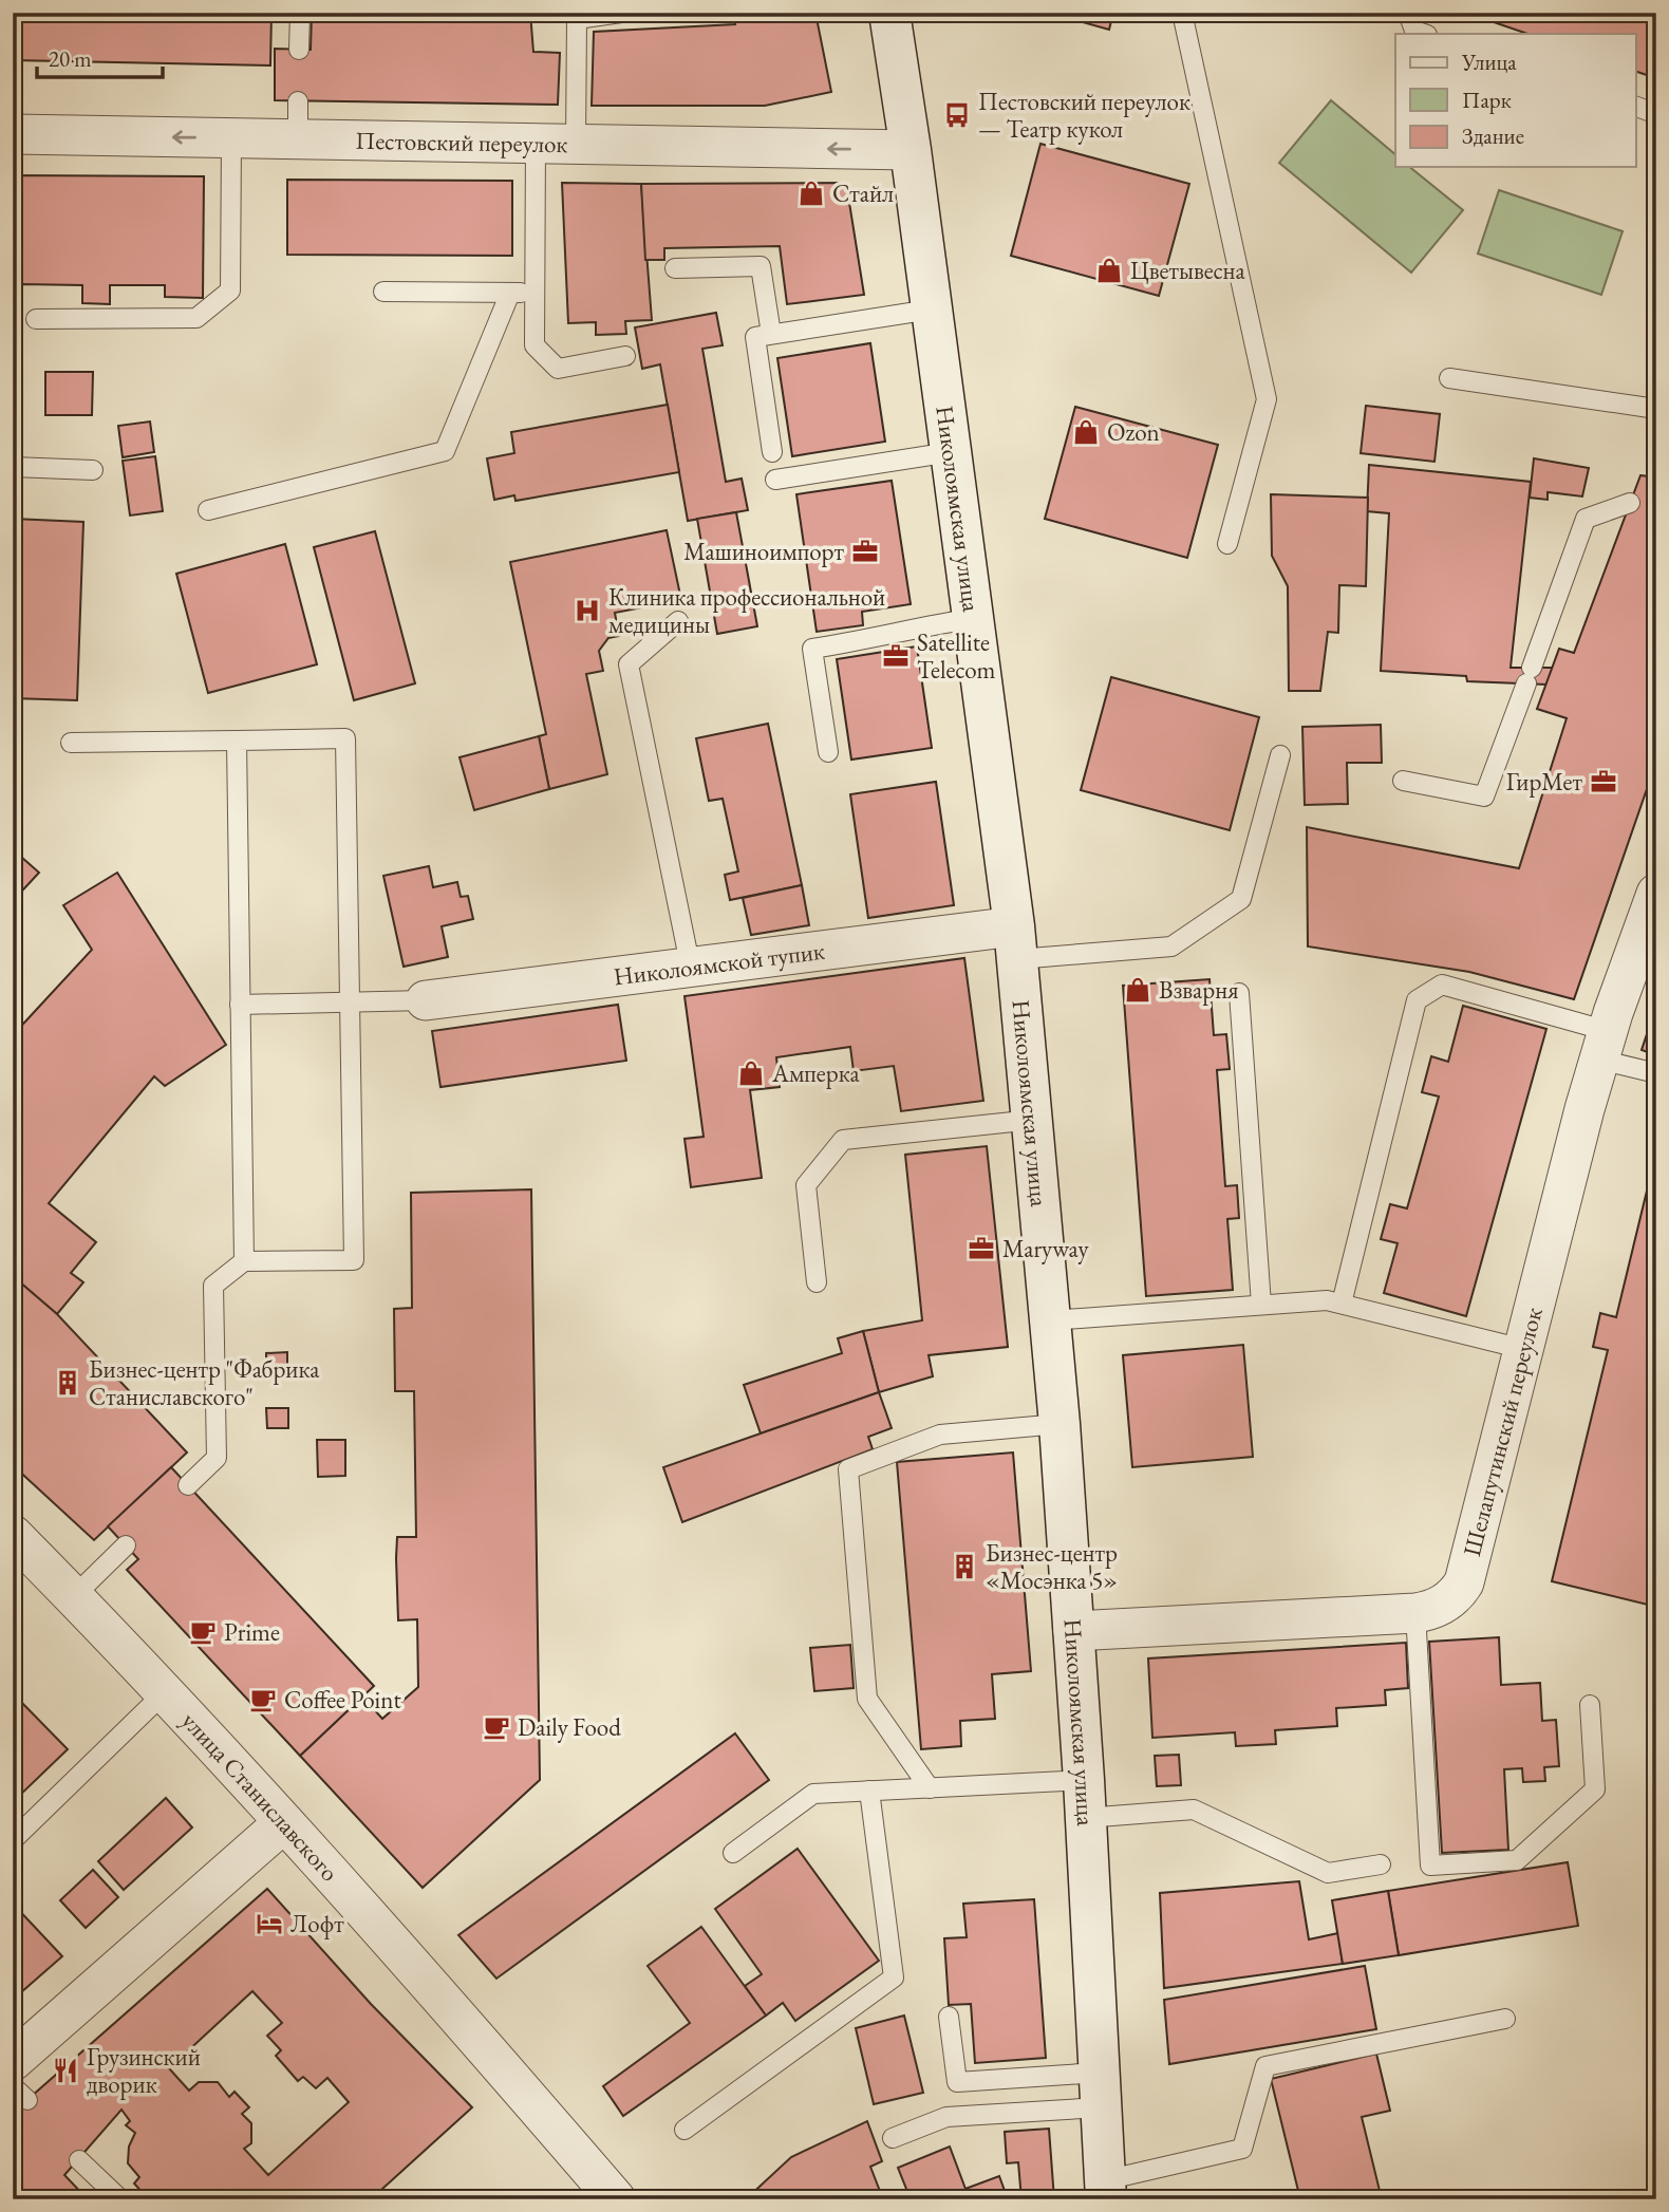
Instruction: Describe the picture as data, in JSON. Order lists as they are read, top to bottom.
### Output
{
  "streets": {
    "main road": ["Николоямская улица"],
    "street": [
      "Пестовский переулок",
      "Николоямской тупик",
      "Шелапутинский переулок",
      "улица Станиславского"
    ]
  },
  "crossings": [
    ["Пестовский переулок", "Николоямская улица"],
    ["Николоямская улица", "Николоямской тупик"],
    ["Николоямская улица", "Шелапутинский переулок"]
  ],
  "one_way": ["Пестовский переулок"],
  "places": {
    "bus stop": ["Пестовский переулок — Театр кукол"],
    "shop": [
      "Стайл",
      "Цветывесна",
      "Ozon",
      "Взварня",
      "Амперка"
    ],
    "office": [
      "Машиноимпорт",
      "Satellite Telecom",
      "ГирМет",
      "Maryway"
    ],
    "hospital": ["Клиника профессиональной медицины"],
    "building": ["Бизнес-центр \"Фабрика Станиславского\"", "Бизнес-центр «Мосэнка 5»"],
    "cafe": ["Prime", "Coffee Point", "Daily Food"],
    "hotel": ["Лофт"],
    "restaurant": ["Грузинский дворик"]
  },
  "legend": ["Улица", "Парк", "Здание"],
  "scale_bar": "20 m"
}
